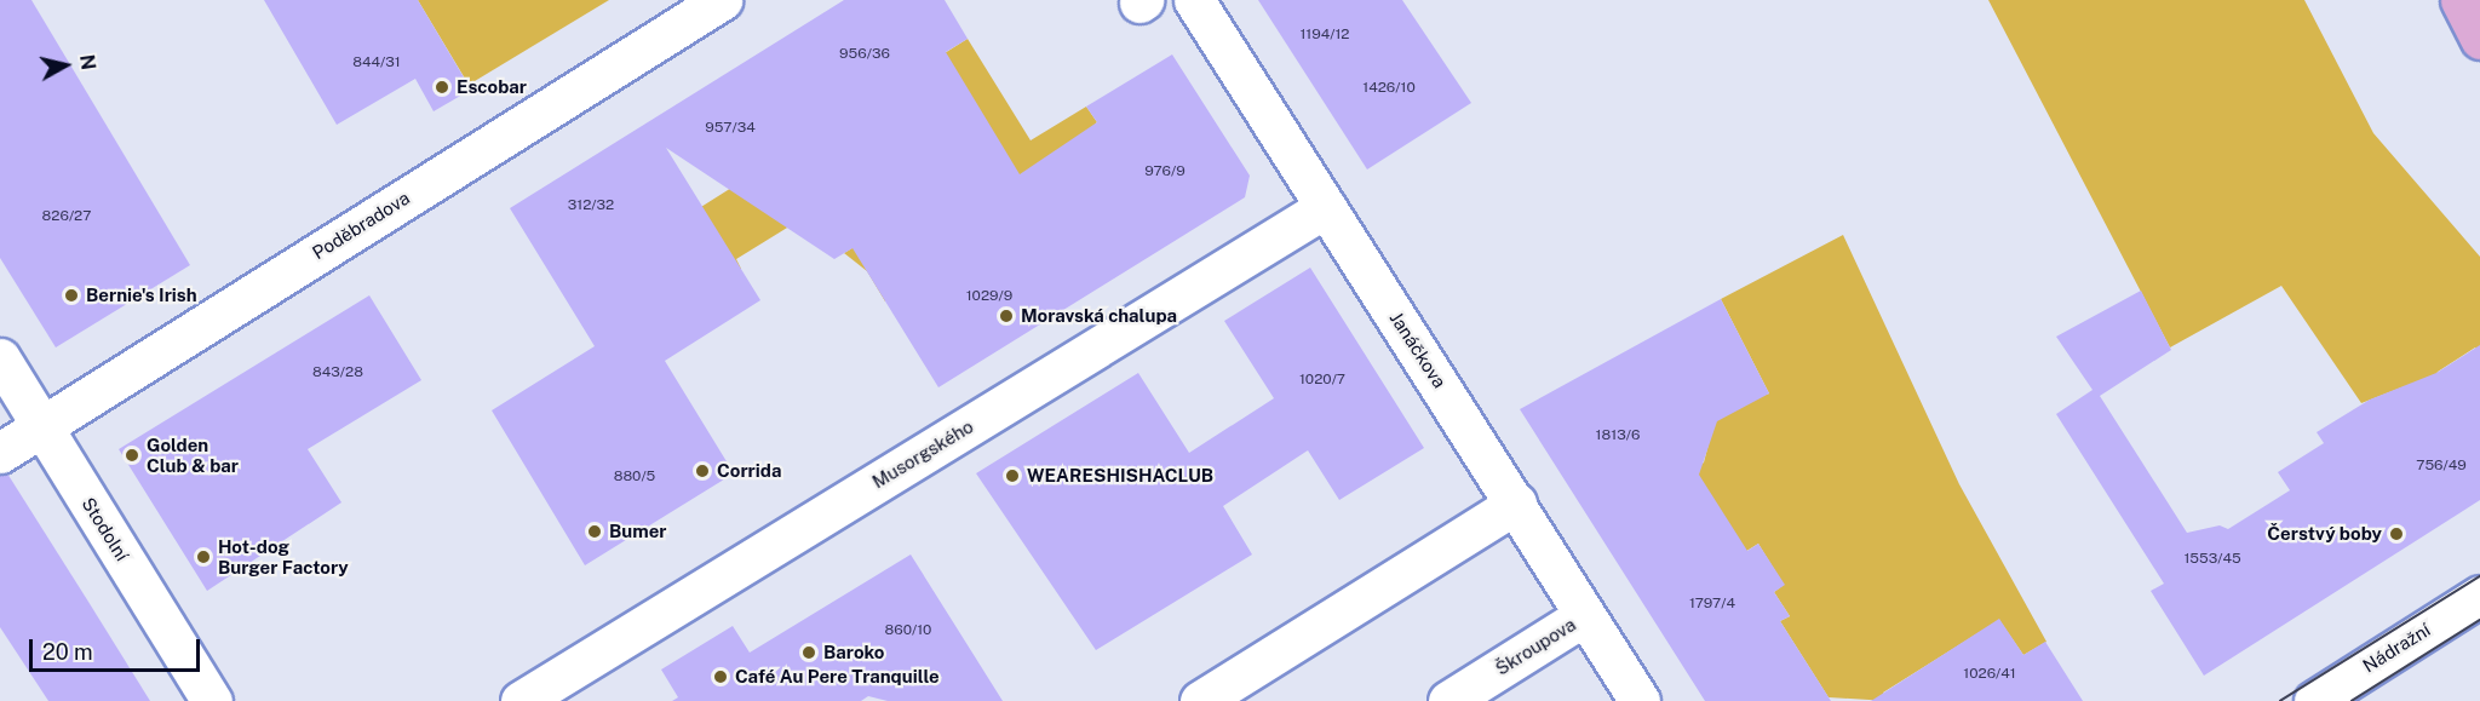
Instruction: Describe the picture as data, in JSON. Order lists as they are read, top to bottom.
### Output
{
  "streets": {
    "street": [
      "Poděbradova",
      "Janáčkova",
      "Musorgského",
      "Stodolní",
      "Škroupova",
      "Nádražní"
    ]
  },
  "crossings": [
    ["Poděbradova", "Stodolní"],
    ["Janáčkova", "Musorgského"],
    ["Janáčkova", "Škroupova"]
  ],
  "places": [
    "Escobar",
    "Bernie's Irish",
    "Moravská chalupa",
    "Golden Club & bar",
    "Corrida",
    "WEARESHISHACLUB",
    "Bumer",
    "Čerstvý boby",
    "Hot-dog Burger Factory",
    "Baroko",
    "Café Au Pere Tranquille"
  ],
  "house_numbers": [
    "1194/12",
    "956/36",
    "844/31",
    "1426/10",
    "957/34",
    "976/9",
    "312/32",
    "826/27",
    "1029/9",
    "843/28",
    "1020/7",
    "1813/6",
    "756/49",
    "880/5",
    "1553/45",
    "1797/4",
    "860/10",
    "1026/41"
  ],
  "scale_bar": "20 m",
  "north": "right"
}
